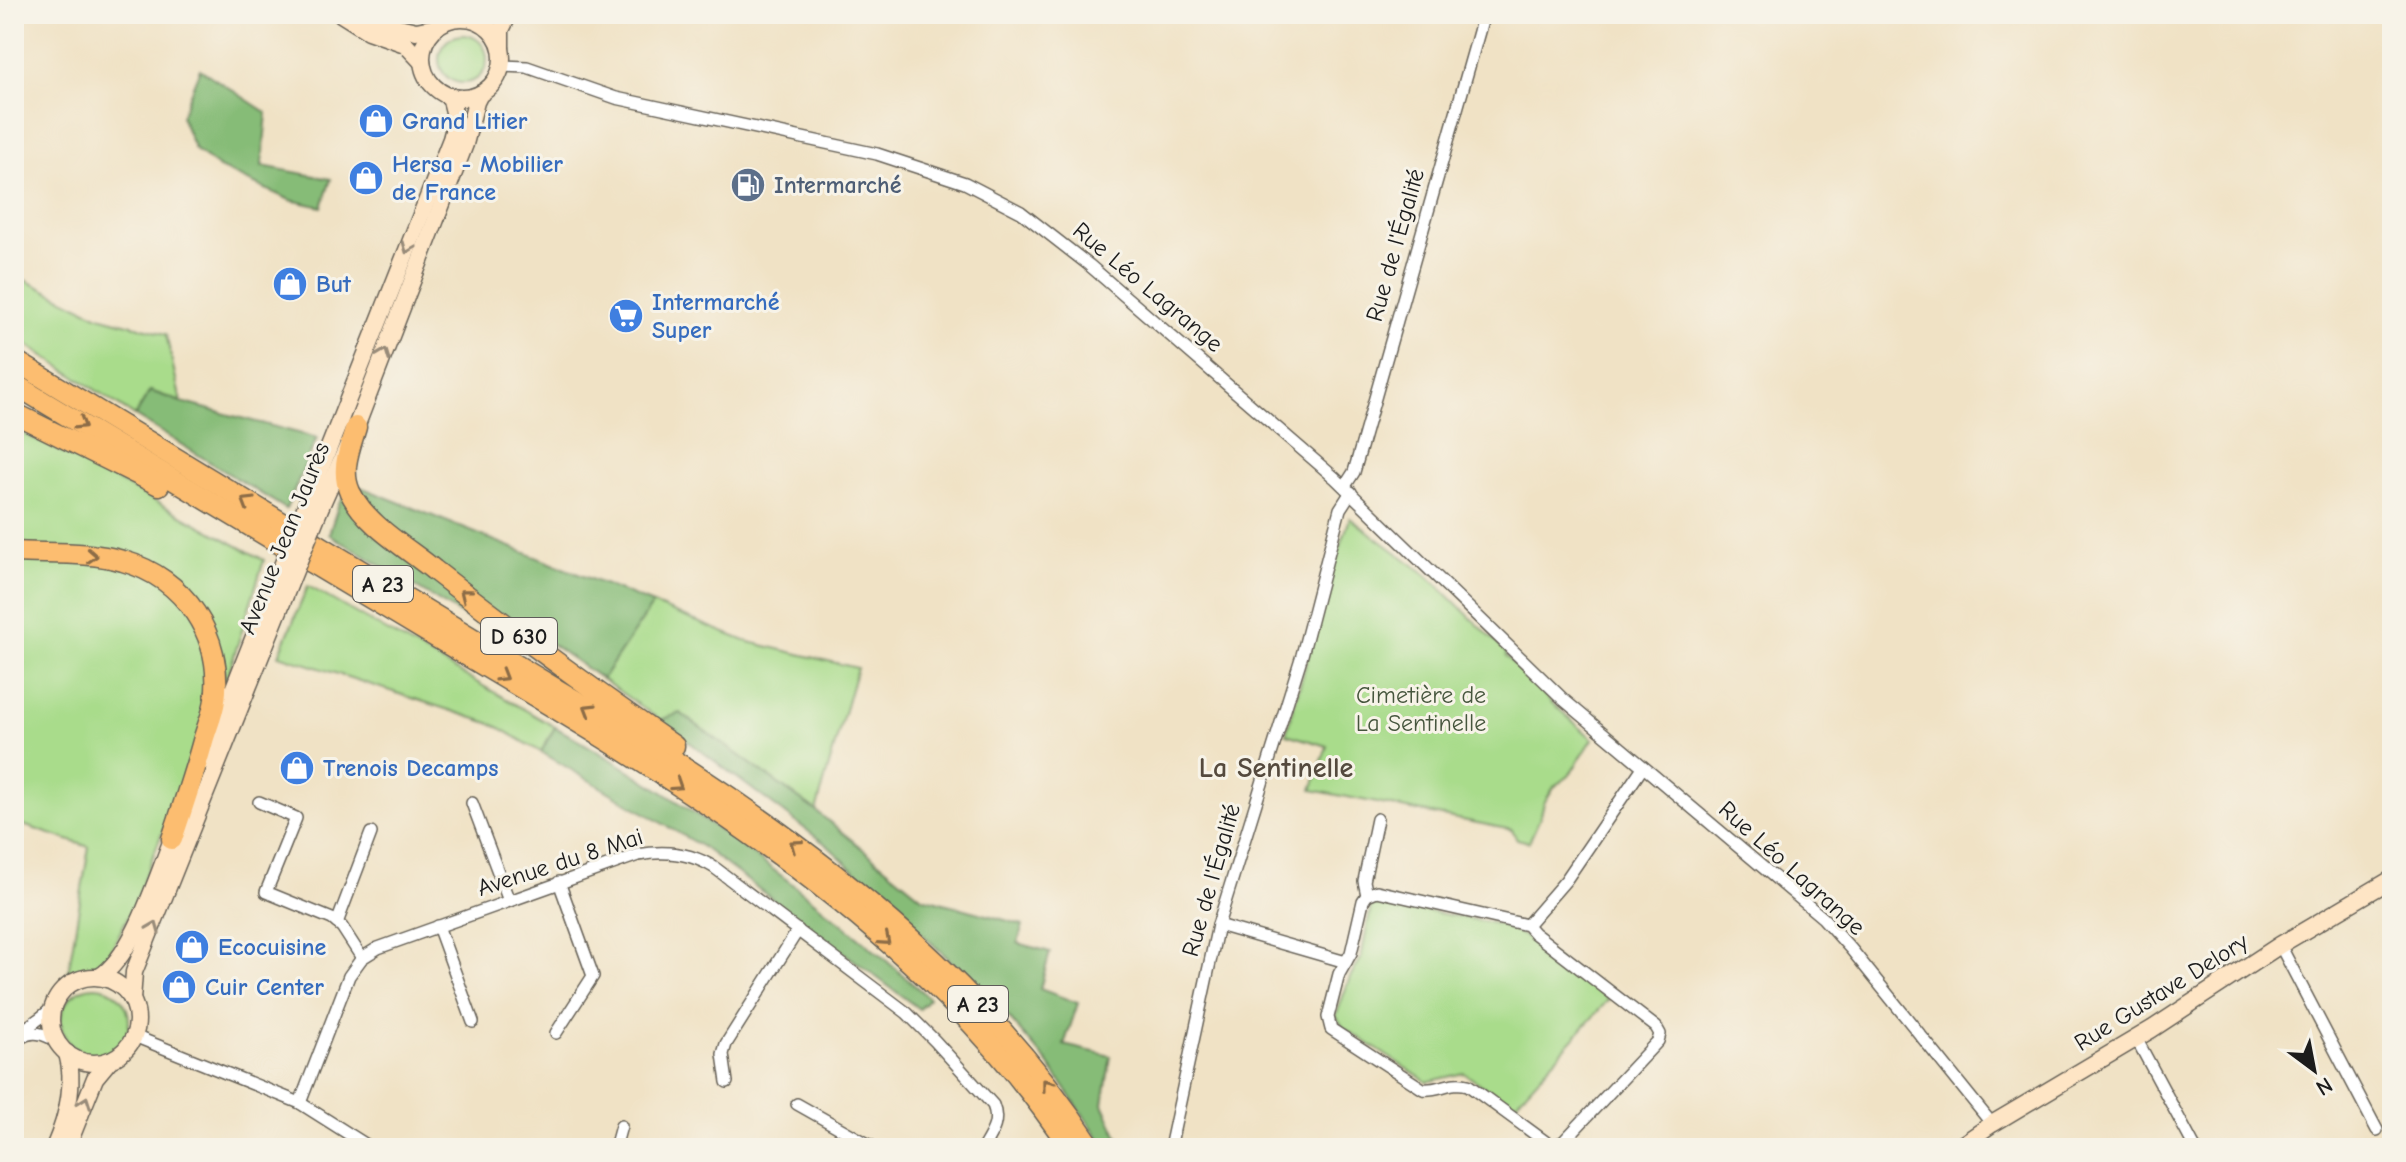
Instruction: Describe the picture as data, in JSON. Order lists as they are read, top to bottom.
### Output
{
  "streets": {
    "highway": ["A 23", "D 630"],
    "main road": ["Avenue Jean Jaurès", "Rue Gustave Delory"],
    "street": ["Rue de l'Égalité", "Rue Léo Lagrange", "Avenue du 8 Mai"]
  },
  "crossings": [
    ["Rue de l'Égalité", "Rue Léo Lagrange"],
    ["Rue Léo Lagrange", "Avenue Jean Jaurès"],
    ["Rue Léo Lagrange", "Rue Gustave Delory"],
    ["Avenue Jean Jaurès", "D 630"],
    ["A 23", "D 630"]
  ],
  "districts": ["La Sentinelle"],
  "parks": ["Cimetière de La Sentinelle"],
  "places": {
    "shop": [
      "Grand Litier",
      "Hersa - Mobilier de France",
      "But",
      "Trenois Decamps",
      "Ecocuisine",
      "Cuir Center"
    ],
    "fuel station": ["Intermarché"],
    "supermarket": ["Intermarché Super"]
  },
  "north": "bottom right"
}
